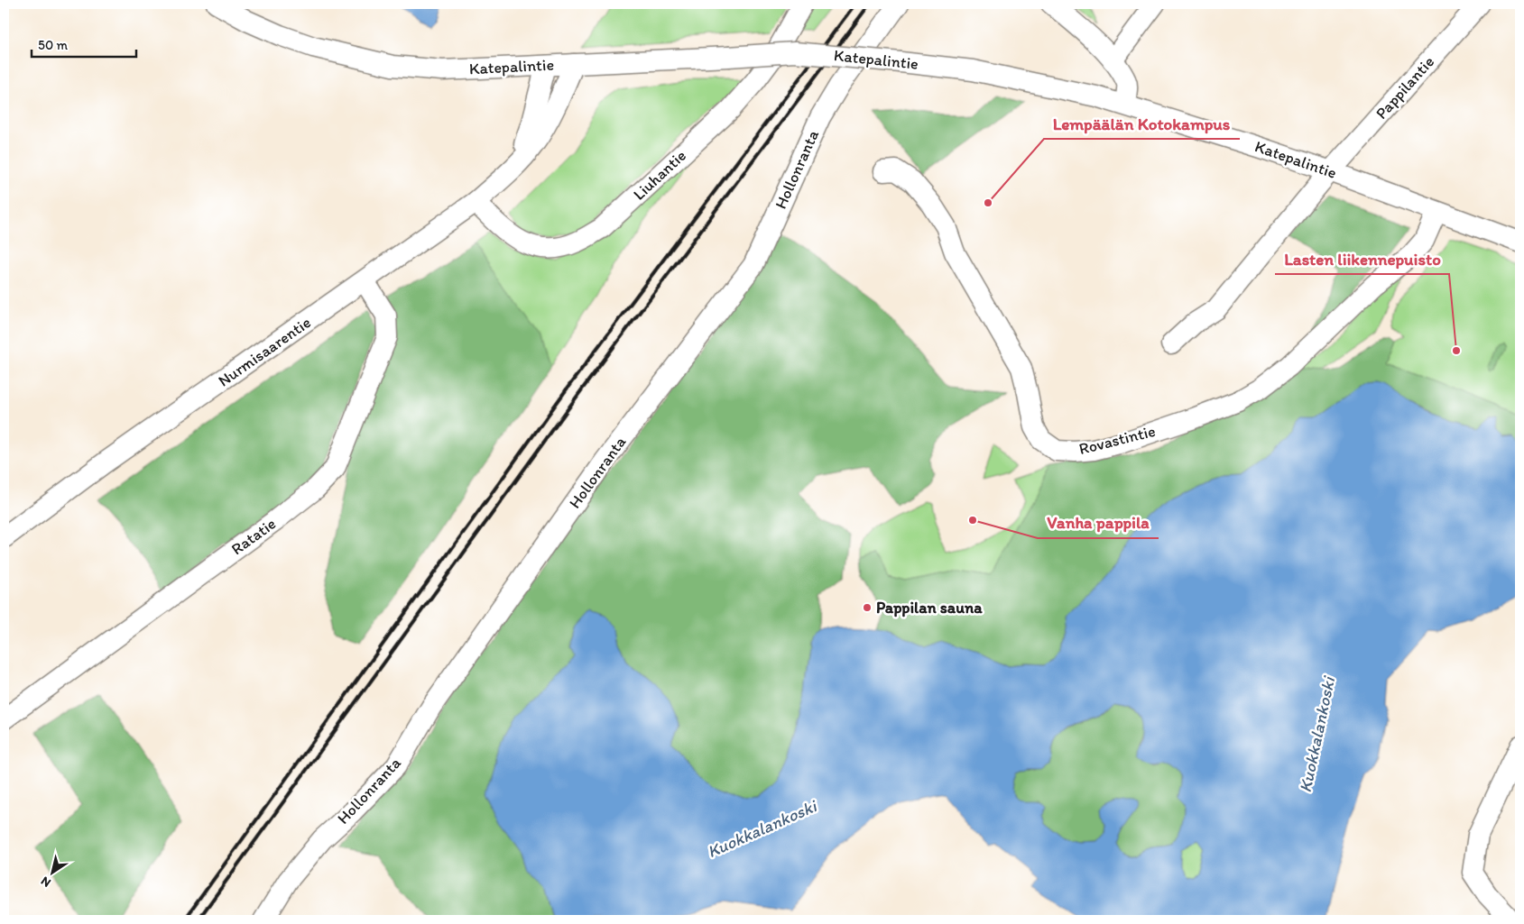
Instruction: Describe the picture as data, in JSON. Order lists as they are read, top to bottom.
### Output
{
  "streets": {
    "street": [
      "Katepalintie",
      "Pappilantie",
      "Hollonranta",
      "Liuhantie",
      "Nurmisaarentie",
      "Rovastintie",
      "Ratatie"
    ]
  },
  "crossings": [
    ["Katepalintie", "Pappilantie"],
    ["Katepalintie", "Nurmisaarentie"],
    ["Katepalintie", "Rovastintie"],
    ["Liuhantie", "Nurmisaarentie"],
    ["Nurmisaarentie", "Ratatie"]
  ],
  "water": ["Kuokkalankoski"],
  "places": [
    "Lempäälän Kotokampus",
    "Lasten liikennepuisto",
    "Vanha pappila",
    "Pappilan sauna"
  ],
  "scale_bar": "50 m",
  "north": "bottom left"
}
